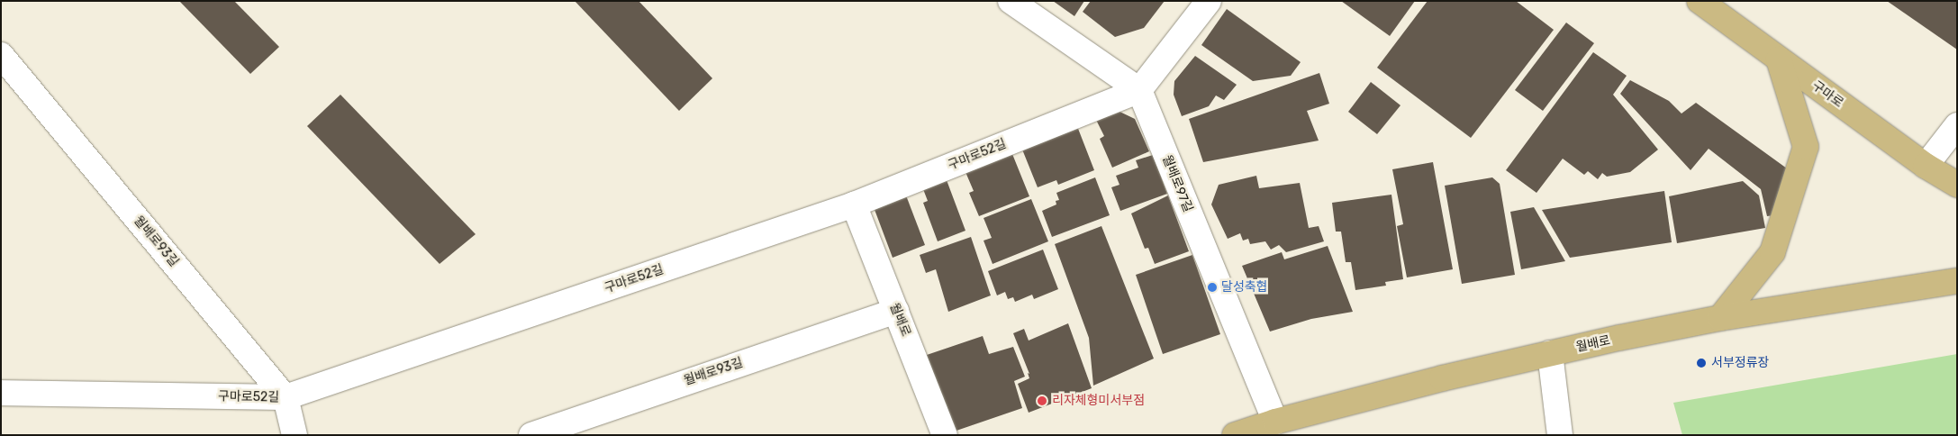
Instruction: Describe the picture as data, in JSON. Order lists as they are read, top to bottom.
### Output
{
  "streets": {
    "main road": ["구마로", "월배로"],
    "street": ["구마로52길", "월배로97길", "월배로93길"]
  },
  "crossings": [
    ["구마로52길", "월배로97길"],
    ["구마로52길", "월배로93길"],
    ["구마로52길", "월배로"],
    ["월배로97길", "월배로"],
    ["월배로93길", "월배로"]
  ],
  "places": ["달성축협", "서부정류장", "리자체형미서부점"]
}
